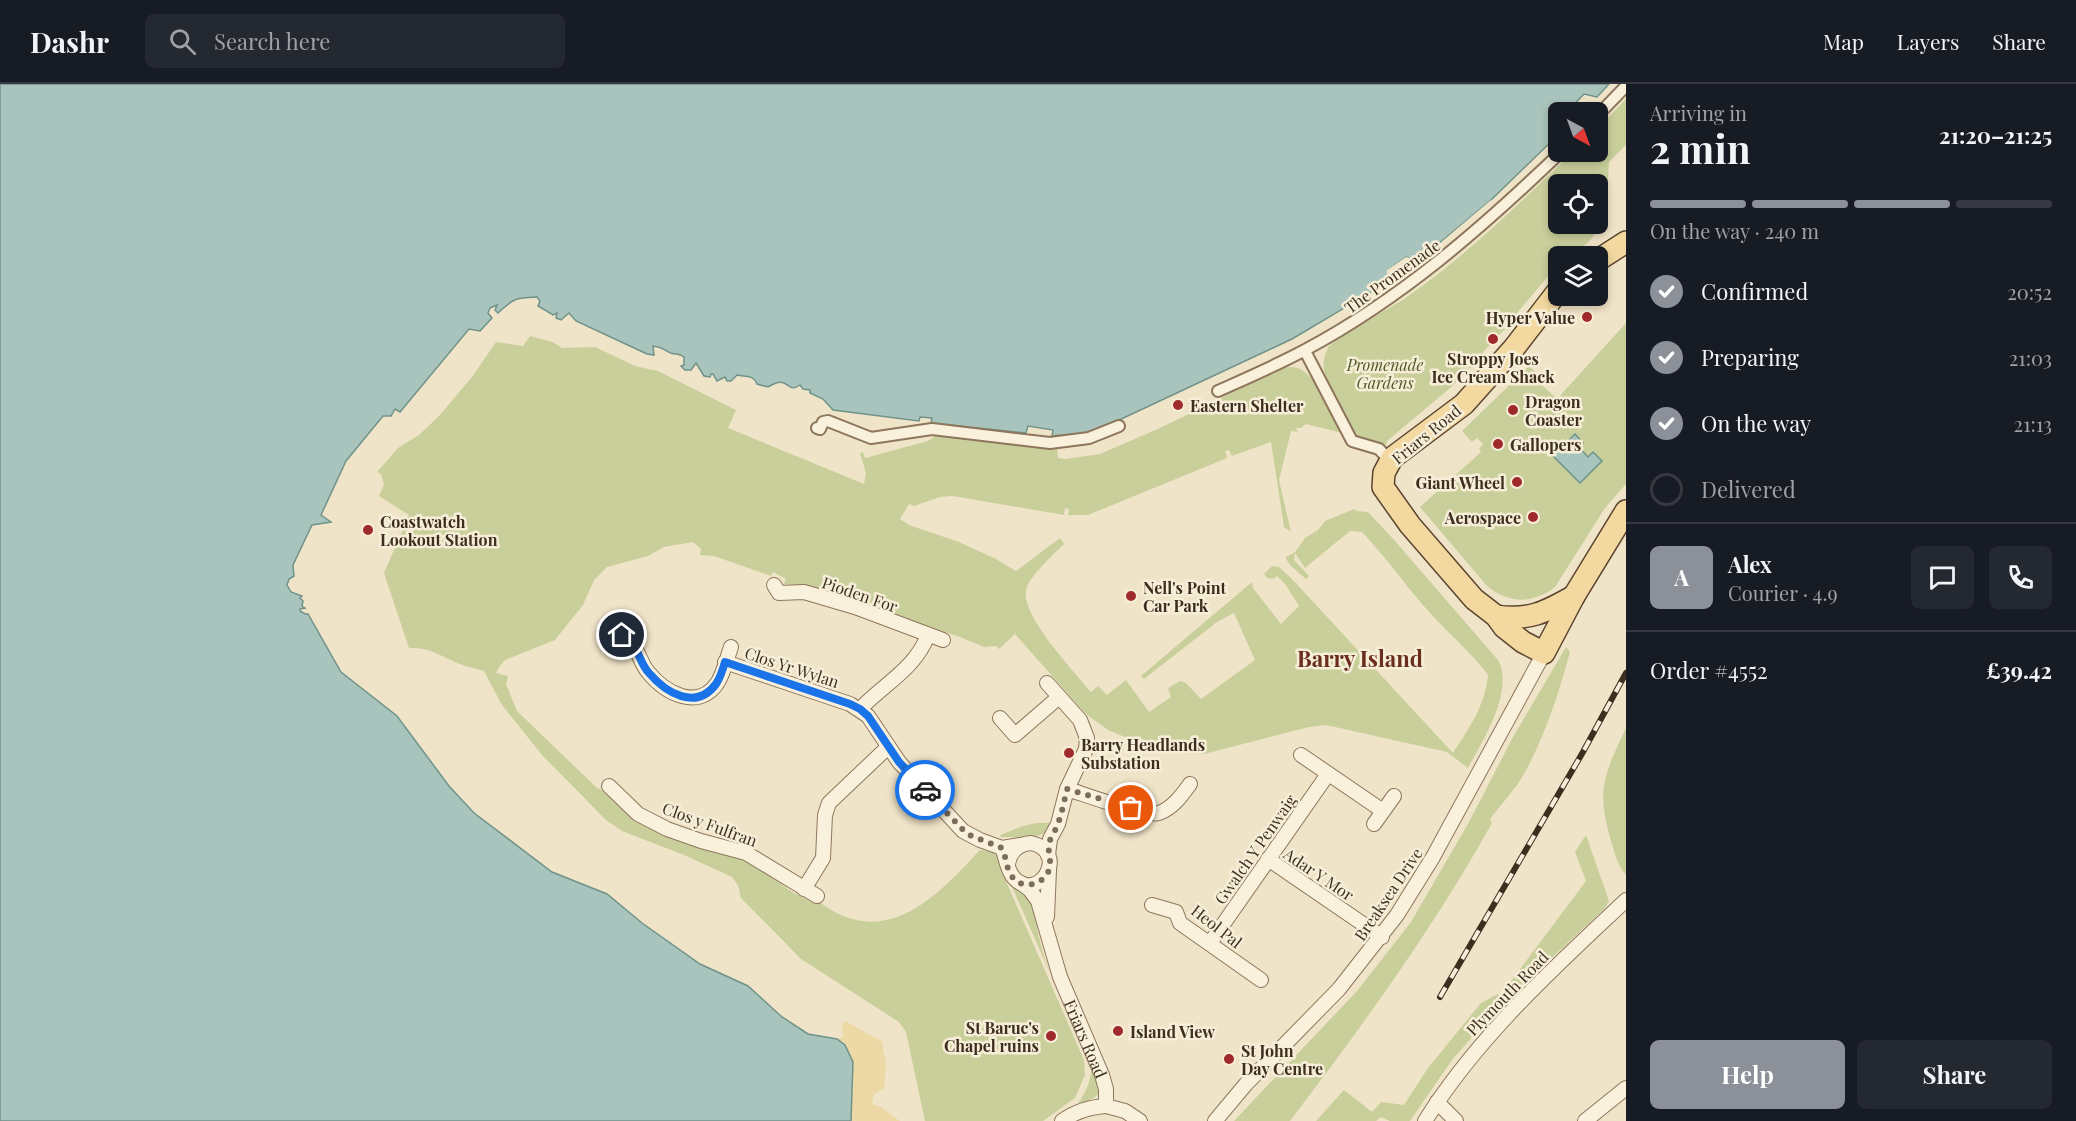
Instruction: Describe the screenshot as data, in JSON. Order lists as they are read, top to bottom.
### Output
{
  "streets": {
    "main road": ["Friars Road"],
    "street": [
      "The Promenade",
      "Pioden For",
      "Clos Yr Wylan",
      "Clos y Fulfran",
      "Gwalch Y Penwaig",
      "Adar Y Mor",
      "Breaksea Drive",
      "Heol Pal",
      "Plymouth Road"
    ]
  },
  "crossings": [
    ["Friars Road", "Breaksea Drive"],
    ["Clos Yr Wylan", "Clos y Fulfran"],
    ["Gwalch Y Penwaig", "Adar Y Mor"],
    ["Gwalch Y Penwaig", "Heol Pal"],
    ["Adar Y Mor", "Breaksea Drive"]
  ],
  "districts": ["Barry Island"],
  "parks": ["Promenade Gardens"],
  "places": [
    "Hyper Value",
    "Stroppy Joes Ice Cream Shack",
    "Eastern Shelter",
    "Dragon Coaster",
    "Gallopers",
    "Giant Wheel",
    "Aerospace",
    "Coastwatch Lookout Station",
    "Nell's Point Car Park",
    "Barry Headlands Substation",
    "Island View",
    "St Baruc's Chapel ruins",
    "St John Day Centre"
  ],
  "north": "bottom right",
  "page": {
    "header": "Dashr",
    "search": "Search here",
    "nav": ["Map", "Layers", "Share"],
    "heading": ["2 min", "Arriving in", "21:20–21:25"],
    "panel": [
      "Alex",
      "Courier · 4.9",
      "Order #4552",
      "£39.42"
    ],
    "bar": "On the way · 240 m",
    "list": [
      ["Confirmed", "20:52"],
      ["Preparing", "21:03"],
      ["On the way", "21:13"],
      "Delivered"
    ],
    "round": "A",
    "buttons": ["Help", "Share"]
  }
}
